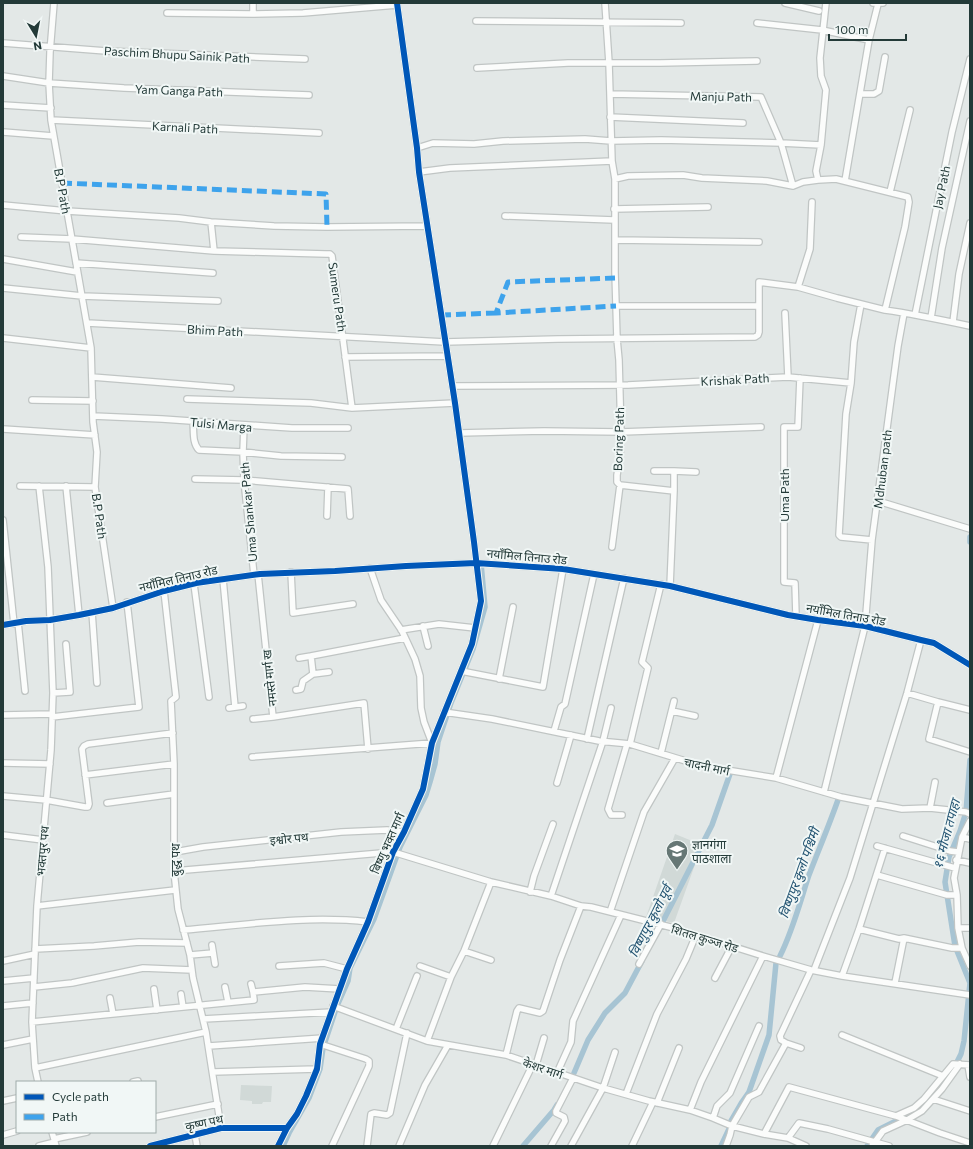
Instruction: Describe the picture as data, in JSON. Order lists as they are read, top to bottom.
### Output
{
  "streets": {
    "street": [
      "Paschim Bhupu Sainik Path",
      "Yam Ganga Path",
      "Manju Path",
      "Karnali Path",
      "Jay Path",
      "B.P Path",
      "Sumeru Path",
      "Bhim Path",
      "Krishak Path",
      "Tulsi Marga",
      "Boring Path",
      "Mdhuban path",
      "Uma Path",
      "Uma Shankar Path",
      "नयाँमिल तिनाउ रोड",
      "नमस्ते मार्ग ख",
      "चादनी मार्ग",
      "इश्वोर पथ",
      "बिष्णु भक्त मार्ग",
      "भक्तपुर पथ",
      "बुद्ध पथ",
      "शितल कुञ्ज रोड",
      "केशर मार्ग",
      "कृष्ण पथ"
    ]
  },
  "crossings": [
    ["Paschim Bhupu Sainik Path", "B.P Path"],
    ["Yam Ganga Path", "B.P Path"],
    ["Manju Path", "Boring Path"],
    ["Karnali Path", "B.P Path"],
    ["B.P Path", "Bhim Path"],
    ["B.P Path", "Tulsi Marga"],
    ["B.P Path", "नयाँमिल तिनाउ रोड"],
    ["Sumeru Path", "Bhim Path"],
    ["Bhim Path", "Boring Path"],
    ["Bhim Path", "बिष्णु भक्त मार्ग"],
    ["Krishak Path", "Boring Path"],
    ["Krishak Path", "Uma Path"],
    ["Krishak Path", "बिष्णु भक्त मार्ग"],
    ["Mdhuban path", "नयाँमिल तिनाउ रोड"],
    ["Mdhuban path", "चादनी मार्ग"],
    ["Uma Path", "नयाँमिल तिनाउ रोड"],
    ["Uma Shankar Path", "नयाँमिल तिनाउ रोड"],
    ["Uma Shankar Path", "नमस्ते मार्ग ख"],
    ["नयाँमिल तिनाउ रोड", "नमस्ते मार्ग ख"],
    ["नयाँमिल तिनाउ रोड", "बिष्णु भक्त मार्ग"],
    ["नयाँमिल तिनाउ रोड", "भक्तपुर पथ"],
    ["नयाँमिल तिनाउ रोड", "बुद्ध पथ"],
    ["चादनी मार्ग", "बिष्णु भक्त मार्ग"],
    ["इश्वोर पथ", "बिष्णु भक्त मार्ग"],
    ["इश्वोर पथ", "बुद्ध पथ"],
    ["बिष्णु भक्त मार्ग", "शितल कुञ्ज रोड"],
    ["बिष्णु भक्त मार्ग", "केशर मार्ग"],
    ["बिष्णु भक्त मार्ग", "कृष्ण पथ"],
    ["बुद्ध पथ", "कृष्ण पथ"]
  ],
  "water": ["१६ मौजा तपाहा", "विष्णुपुर कुलो पश्चिमी", "विष्णुपुर कुलो पूर्व"],
  "places": {
    "school or university": ["ज्ञानगंगा पाठशाला"]
  },
  "legend": ["Cycle path", "Path"],
  "scale_bar": "100 m",
  "north": "bottom"
}
